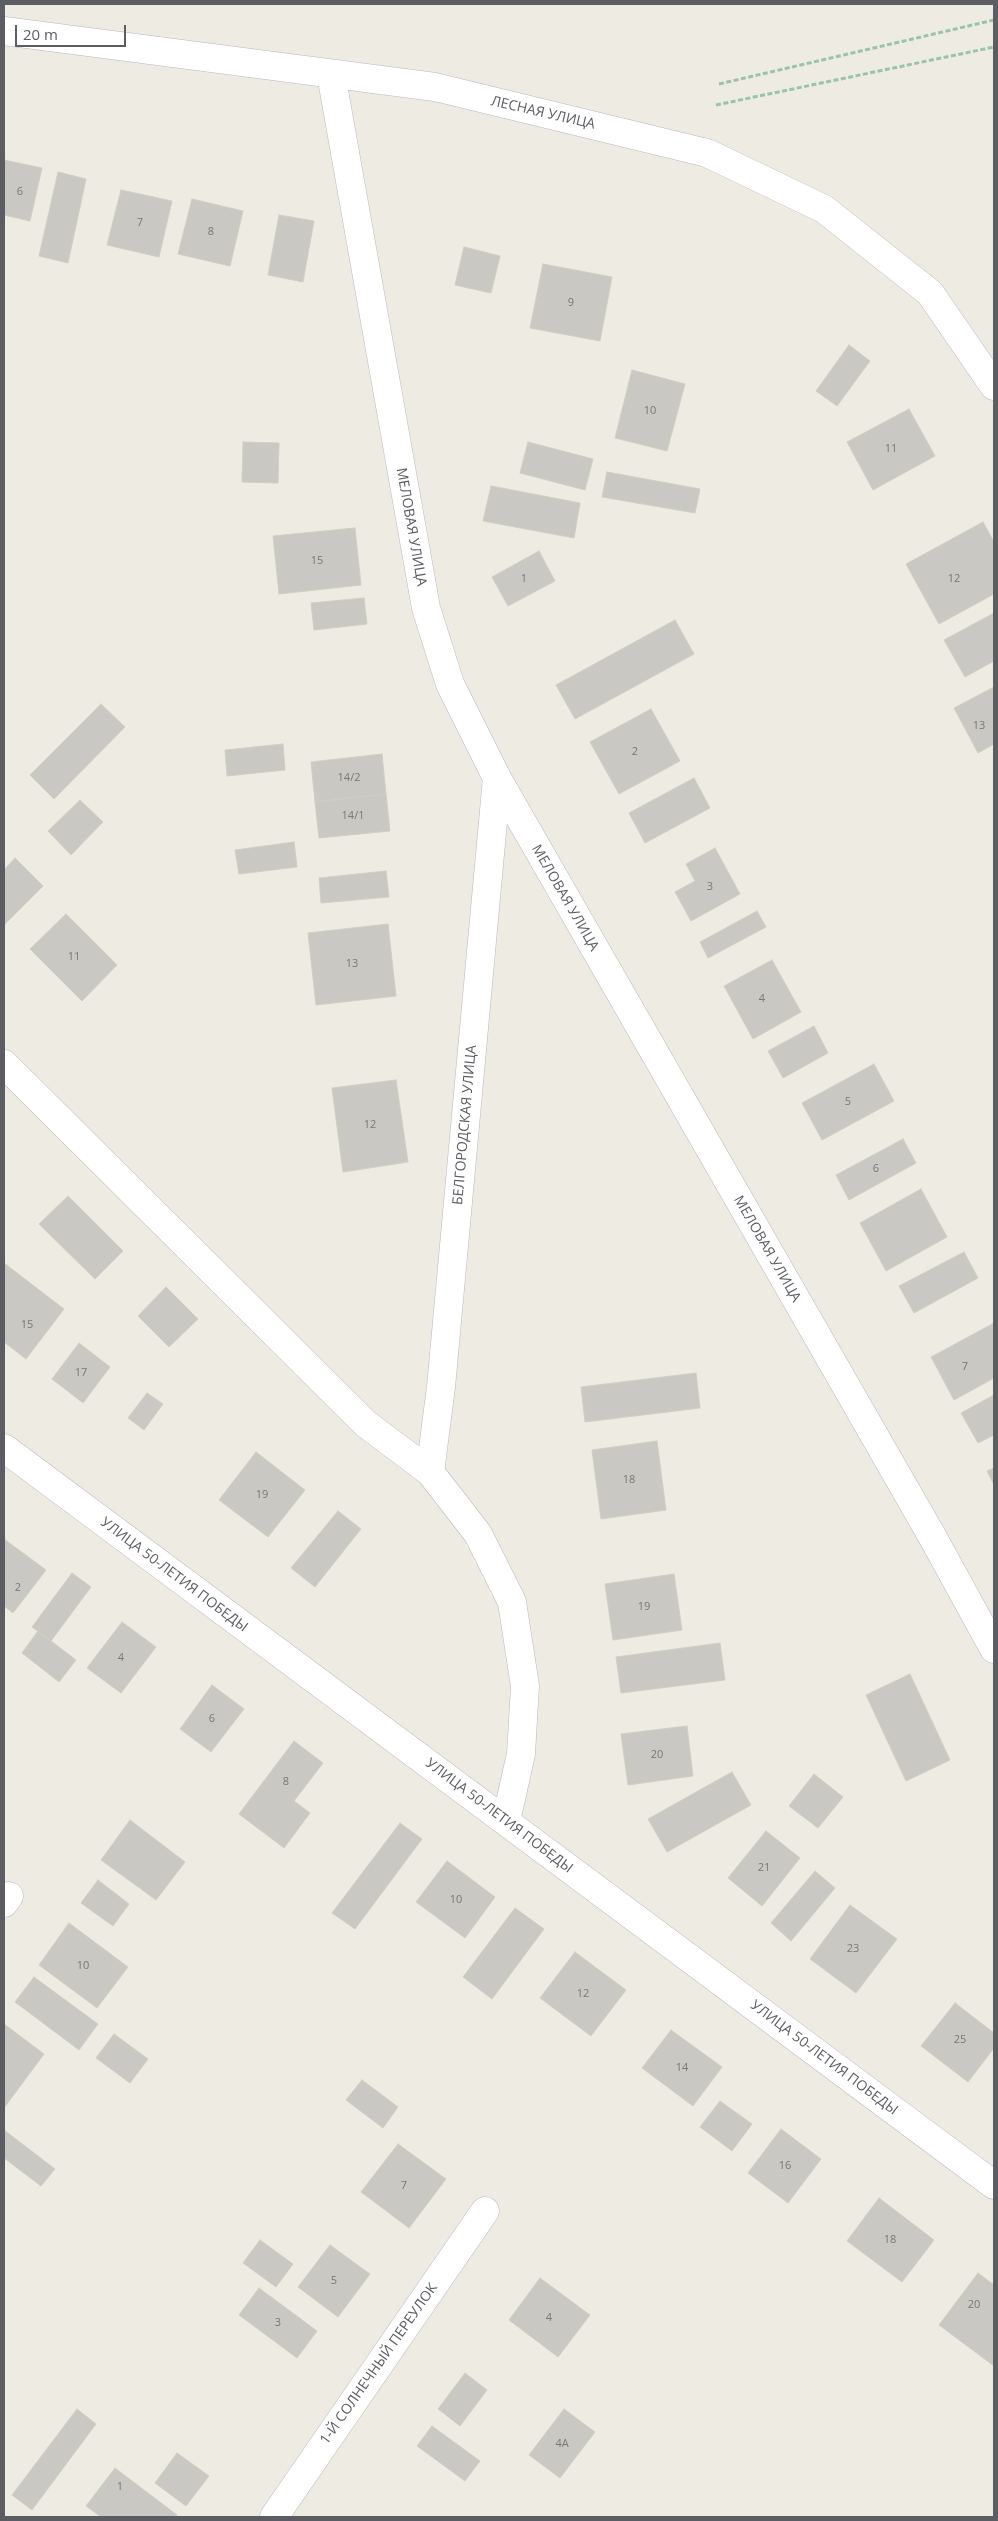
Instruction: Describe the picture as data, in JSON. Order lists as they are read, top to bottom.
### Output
{
  "streets": {
    "street": [
      "ЛЕСНАЯ УЛИЦА",
      "МЕЛОВАЯ УЛИЦА",
      "БЕЛГОРОДСКАЯ УЛИЦА",
      "УЛИЦА 50-ЛЕТИЯ ПОБЕДЫ",
      "1-Й СОЛНЕЧНЫЙ ПЕРЕУЛОК"
    ]
  },
  "crossings": [
    ["ЛЕСНАЯ УЛИЦА", "МЕЛОВАЯ УЛИЦА"],
    ["МЕЛОВАЯ УЛИЦА", "БЕЛГОРОДСКАЯ УЛИЦА"]
  ],
  "house_numbers": [
    "6",
    "7",
    "8",
    "9",
    "10",
    "11",
    "15",
    "1",
    "12",
    "13",
    "2",
    "14/2",
    "14/1",
    "3",
    "11",
    "13",
    "4",
    "5",
    "12",
    "6",
    "15",
    "7",
    "17",
    "18",
    "19",
    "2",
    "19",
    "4",
    "6",
    "20",
    "8",
    "21",
    "10",
    "23",
    "10",
    "12",
    "25",
    "14",
    "16",
    "7",
    "18",
    "5",
    "20",
    "4",
    "3",
    "4А",
    "1"
  ],
  "scale_bar": "20 m"
}
